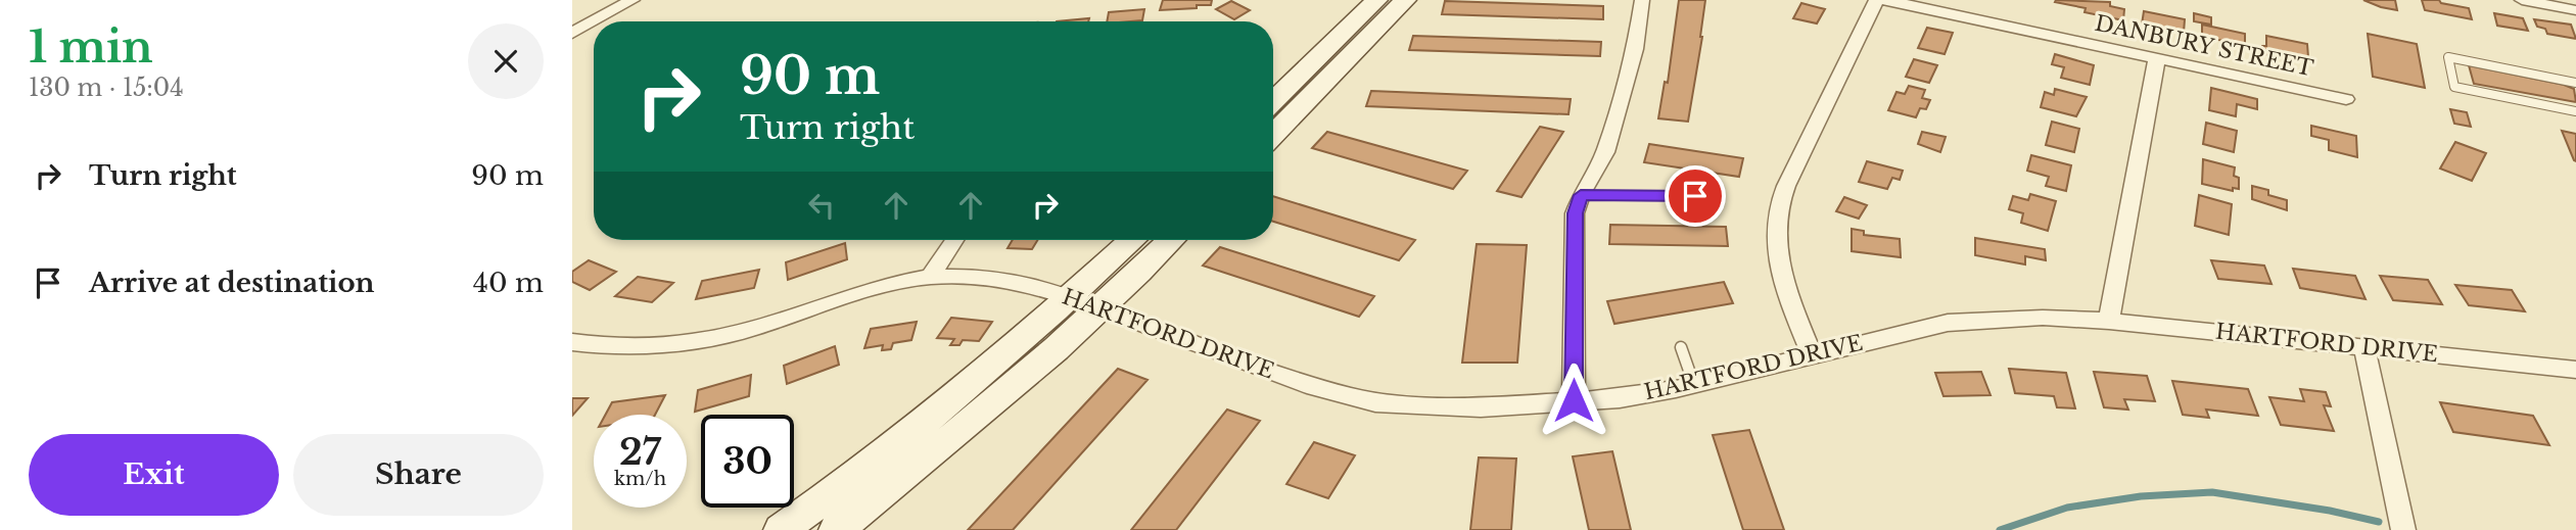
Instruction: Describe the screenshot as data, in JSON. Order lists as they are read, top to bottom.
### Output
{
  "streets": {
    "street": ["DANBURY STREET", "HARTFORD DRIVE"]
  },
  "page": {
    "heading": ["1 min", "130 m · 15:04"],
    "turn": ["90 m", "Turn right"],
    "list": [
      {
        "name": "Turn right",
        "value": "90 m"
      },
      {
        "name": "Arrive at destination",
        "value": "40 m"
      }
    ],
    "speed": "27 km/h",
    "limit": "30",
    "buttons": ["Exit", "Share"]
  }
}
